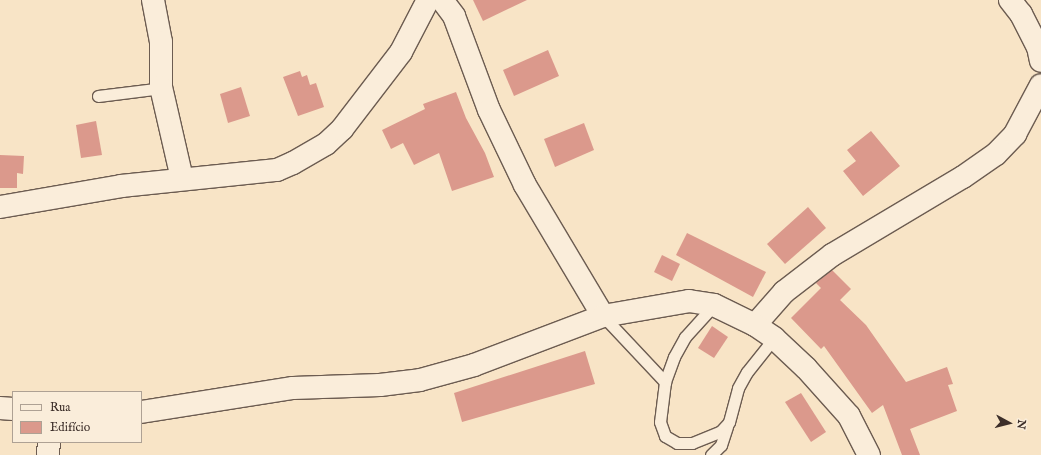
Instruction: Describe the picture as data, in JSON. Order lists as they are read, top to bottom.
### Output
{
  "legend": ["Rua", "Edifício"],
  "north": "right"
}
